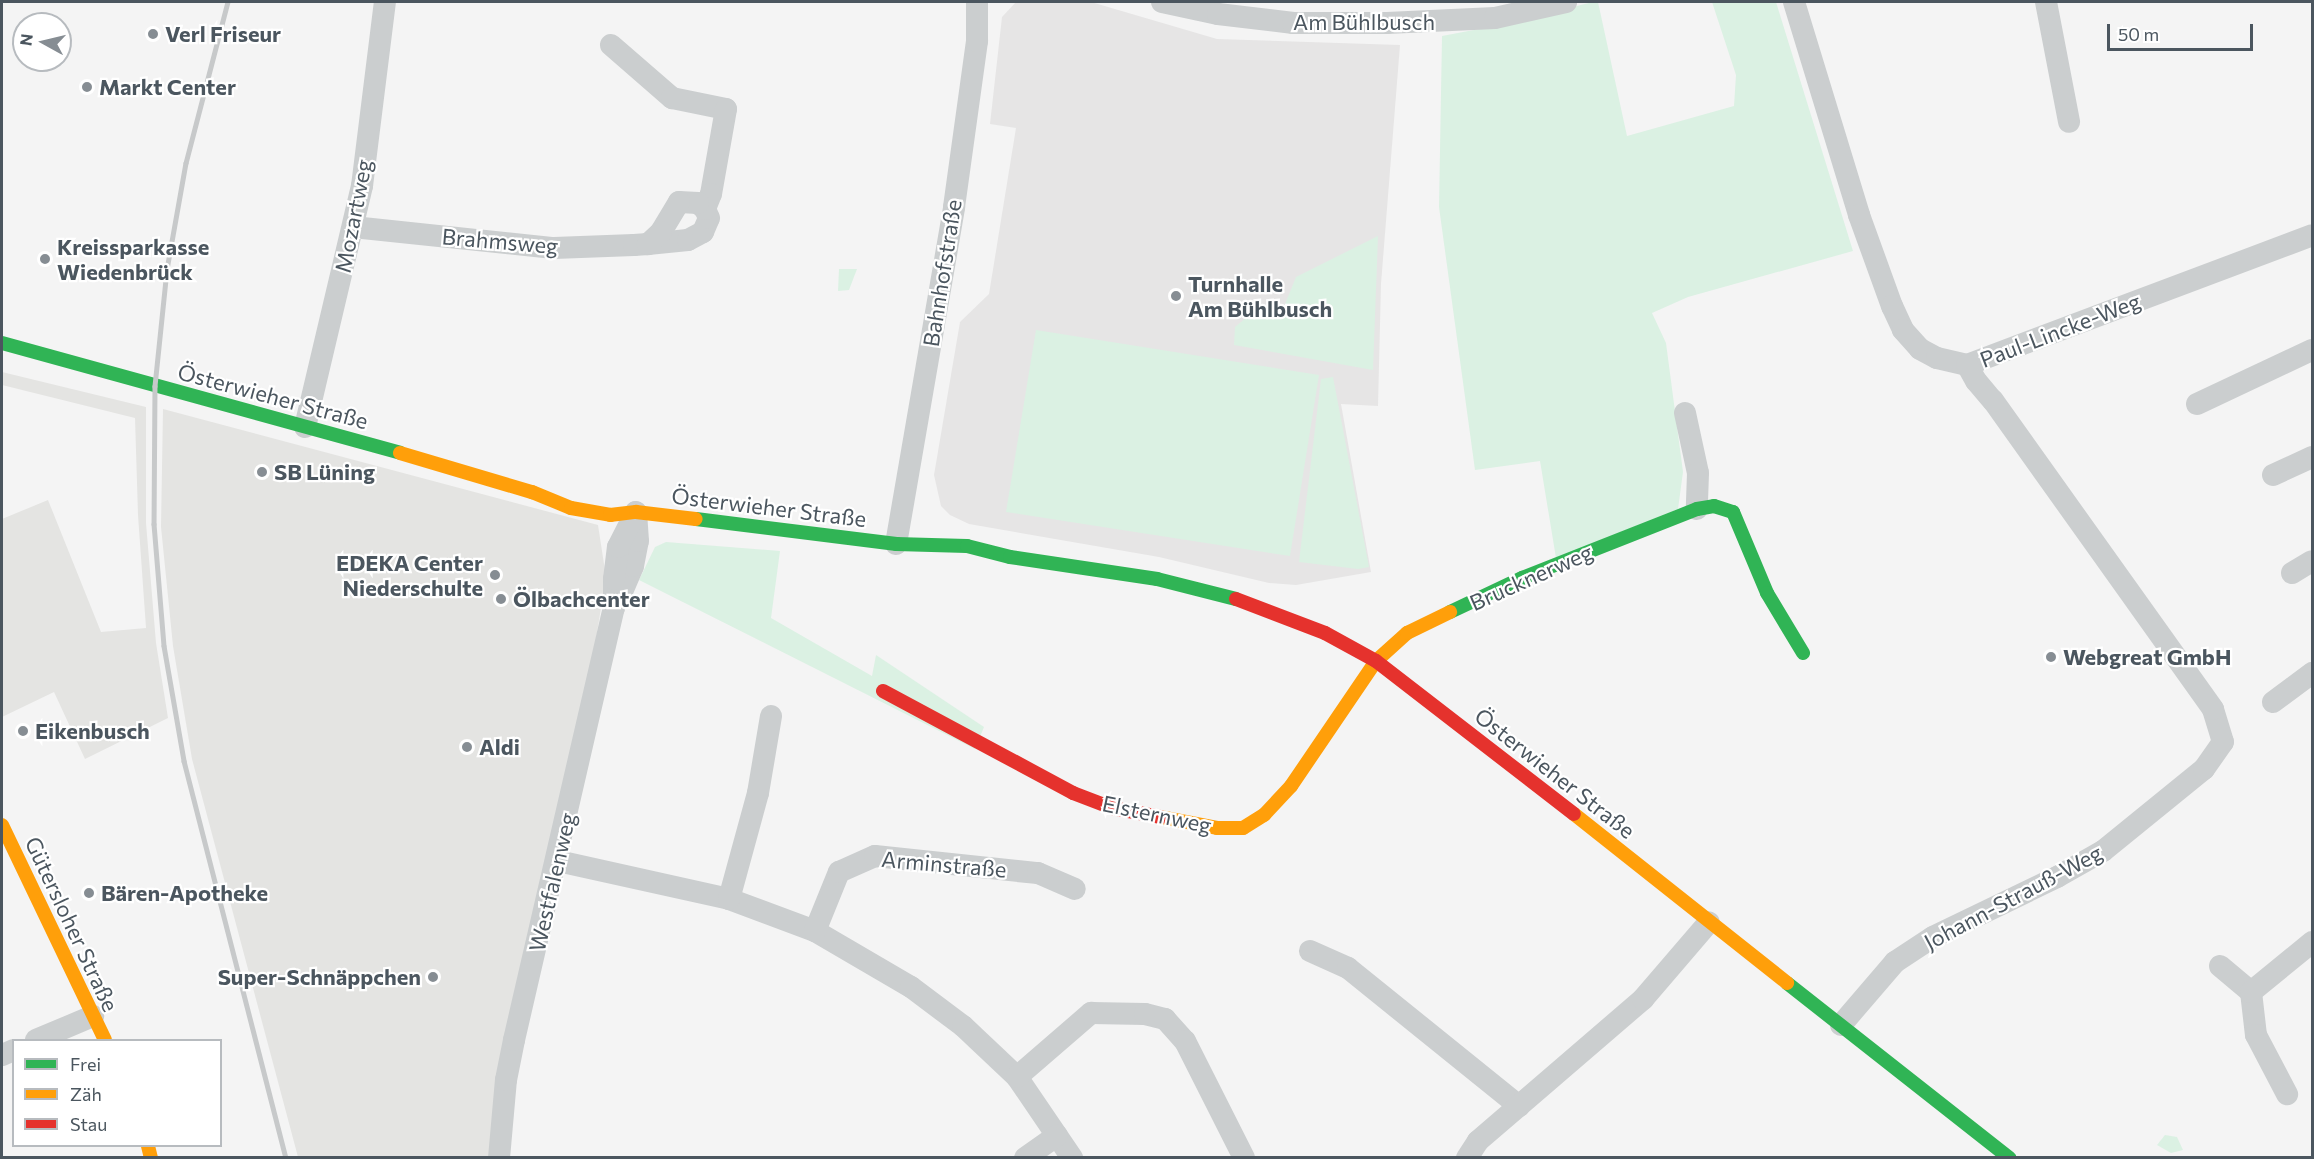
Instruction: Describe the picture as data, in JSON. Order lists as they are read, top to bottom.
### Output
{
  "streets": {
    "street": [
      "Am Bühlbusch",
      "Mozartweg",
      "Brahmsweg",
      "Bahnhofstraße",
      "Paul-Lincke-Weg",
      "Österwieher Straße",
      "Brucknerweg",
      "Elsternweg",
      "Arminstraße",
      "Westfalenweg",
      "Johann-Strauß-Weg",
      "Gütersloher Straße"
    ]
  },
  "crossings": [
    ["Mozartweg", "Brahmsweg"],
    ["Mozartweg", "Österwieher Straße"],
    ["Bahnhofstraße", "Österwieher Straße"],
    ["Paul-Lincke-Weg", "Johann-Strauß-Weg"],
    ["Österwieher Straße", "Brucknerweg"],
    ["Österwieher Straße", "Elsternweg"],
    ["Österwieher Straße", "Westfalenweg"],
    ["Österwieher Straße", "Johann-Strauß-Weg"],
    ["Brucknerweg", "Elsternweg"]
  ],
  "places": [
    "Verl Friseur",
    "Markt Center",
    "Kreissparkasse Wiedenbrück",
    "Turnhalle Am Bühlbusch",
    "SB Lüning",
    "EDEKA Center Niederschulte",
    "Ölbachcenter",
    "Webgreat GmbH",
    "Eikenbusch",
    "Aldi",
    "Bären-Apotheke",
    "Super-Schnäppchen"
  ],
  "legend": ["Frei", "Zäh", "Stau"],
  "scale_bar": "50 m",
  "north": "left"
}
